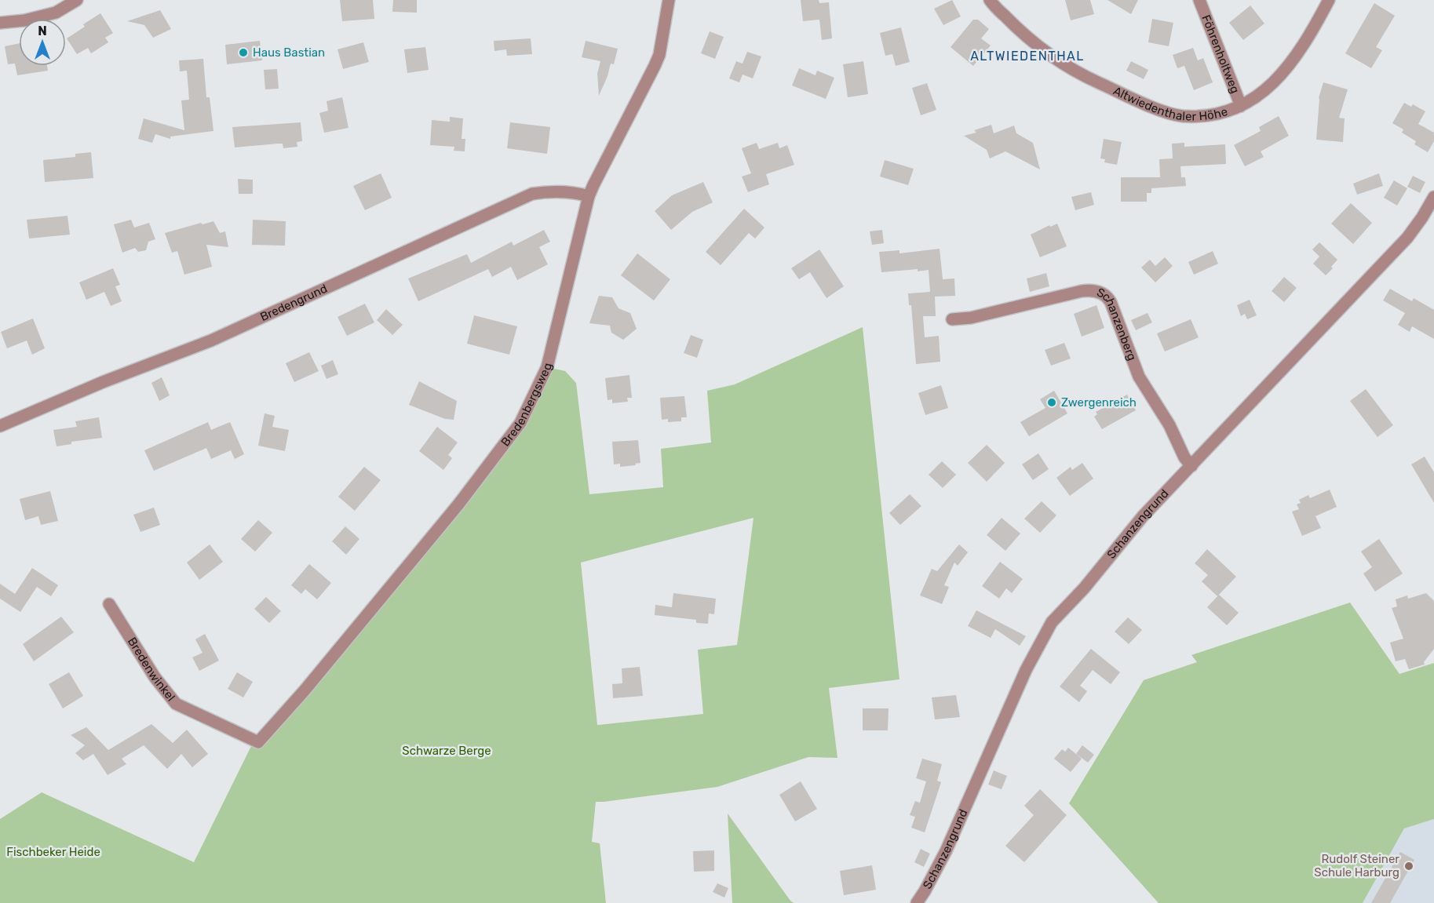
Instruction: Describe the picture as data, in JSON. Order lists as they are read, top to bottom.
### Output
{
  "streets": {
    "street": [
      "Föhrenholtweg",
      "Altwiedenthaler Höhe",
      "Bredengrund",
      "Schanzenberg",
      "Bredenbergsweg",
      "Schanzengrund",
      "Bredenwinkel"
    ]
  },
  "crossings": [
    ["Föhrenholtweg", "Altwiedenthaler Höhe"],
    ["Bredengrund", "Bredenbergsweg"],
    ["Schanzenberg", "Schanzengrund"],
    ["Bredenbergsweg", "Bredenwinkel"]
  ],
  "districts": ["ALTWIEDENTHAL"],
  "parks": ["Schwarze Berge", "Fischbeker Heide"],
  "places": ["Haus Bastian", "Zwergenreich", "Rudolf Steiner Schule Harburg"],
  "north": "top"
}
